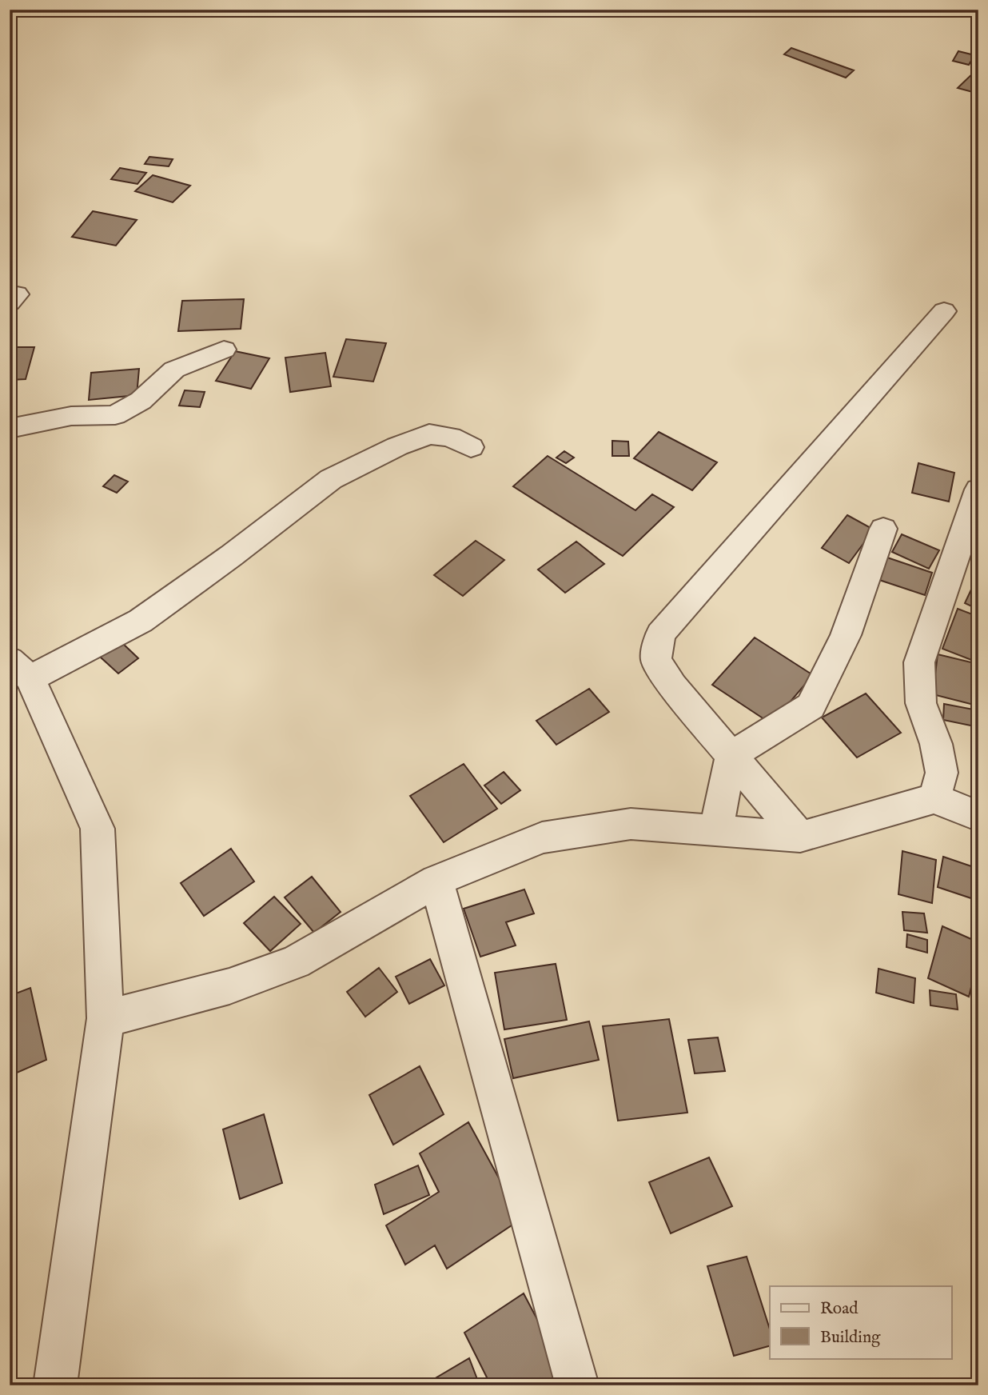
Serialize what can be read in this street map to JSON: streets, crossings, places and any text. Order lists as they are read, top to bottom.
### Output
{
  "legend": ["Road", "Building"]
}
